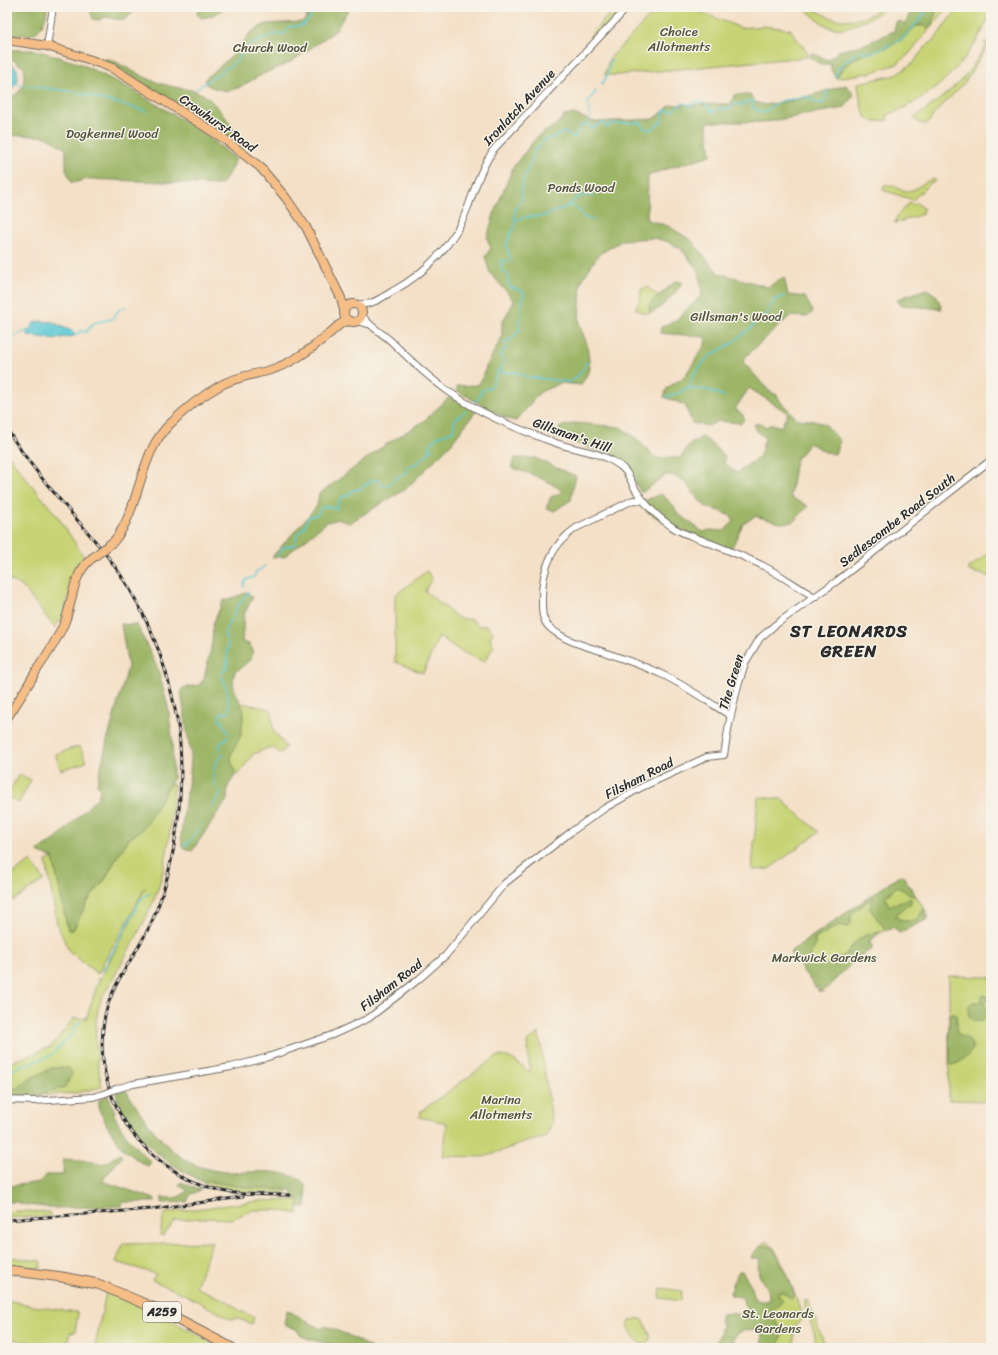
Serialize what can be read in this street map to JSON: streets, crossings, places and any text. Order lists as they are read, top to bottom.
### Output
{
  "streets": {
    "highway": ["A259"],
    "main road": ["Crowhurst Road"],
    "street": [
      "Ironlatch Avenue",
      "Gillsman's Hill",
      "Sedlescombe Road South",
      "The Green",
      "Filsham Road"
    ]
  },
  "crossings": [
    ["Ironlatch Avenue", "Crowhurst Road"],
    ["Ironlatch Avenue", "Gillsman's Hill"],
    ["Crowhurst Road", "Gillsman's Hill"],
    ["Gillsman's Hill", "Sedlescombe Road South"],
    ["Gillsman's Hill", "The Green"],
    ["Sedlescombe Road South", "The Green"],
    ["The Green", "Filsham Road"]
  ],
  "districts": ["ST LEONARDS GREEN"],
  "parks": [
    "Choice Allotments",
    "Church Wood",
    "Dogkennel Wood",
    "Ponds Wood",
    "Gillsman's Wood",
    "Markwick Gardens",
    "Marina Allotments",
    "St. Leonards Gardens"
  ]
}
